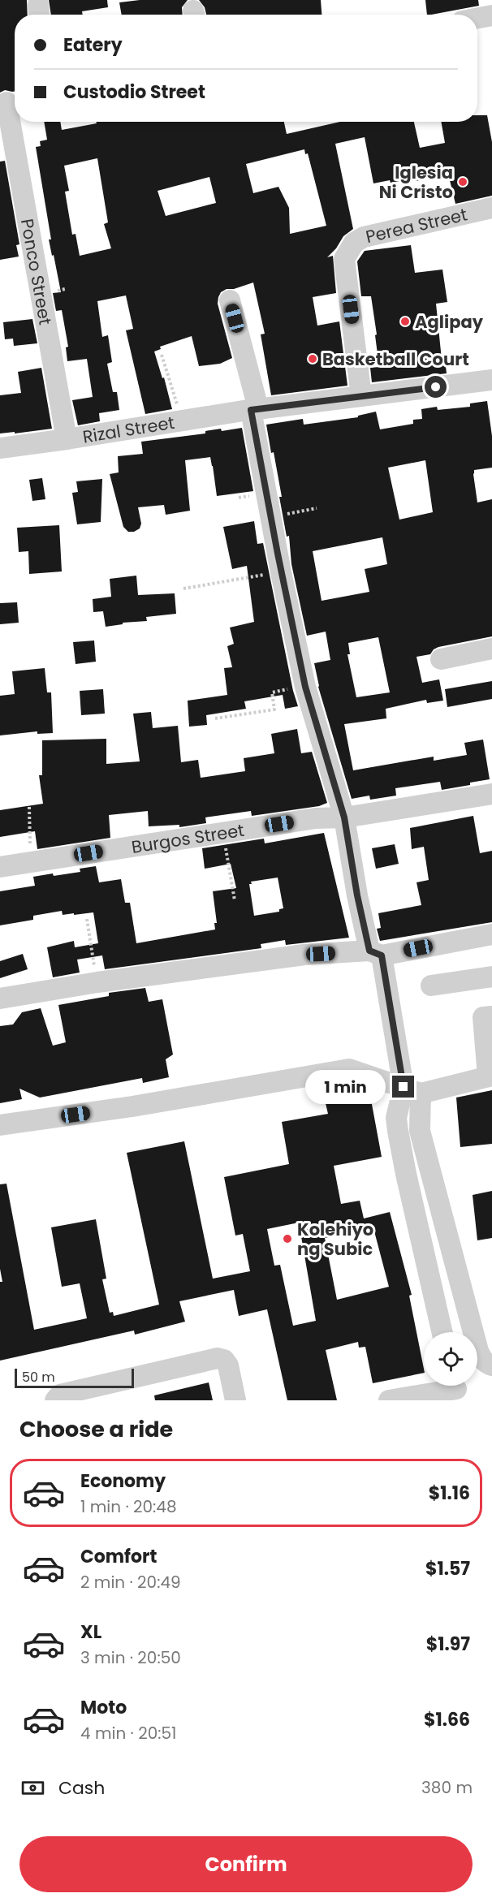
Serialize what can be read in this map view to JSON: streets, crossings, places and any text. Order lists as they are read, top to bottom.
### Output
{
  "streets": {
    "street": [
      "Perea Street",
      "Ponco Street",
      "Rizal Street",
      "Burgos Street"
    ]
  },
  "crossings": [
    ["Perea Street", "Rizal Street"],
    ["Ponco Street", "Rizal Street"]
  ],
  "places": [
    "Iglesia Ni Cristo",
    "Aglipay",
    "Basketball Court",
    "Kolehiyo ng Subic"
  ],
  "scale_bar": "50 m",
  "page": {
    "banner": ["Eatery", "Custodio Street"],
    "bubble": "1 min",
    "scale": "50 m",
    "heading": "Choose a ride",
    "list": [
      {
        "name": "Economy",
        "note": "1 min · 20:48",
        "value": "$1.16"
      },
      {
        "name": "Comfort",
        "note": "2 min · 20:49",
        "value": "$1.57"
      },
      {
        "name": "XL",
        "note": "3 min · 20:50",
        "value": "$1.97"
      },
      {
        "name": "Moto",
        "note": "4 min · 20:51",
        "value": "$1.66"
      }
    ],
    "pay": ["Cash", "380 m"],
    "buttons": "Confirm"
  }
}
